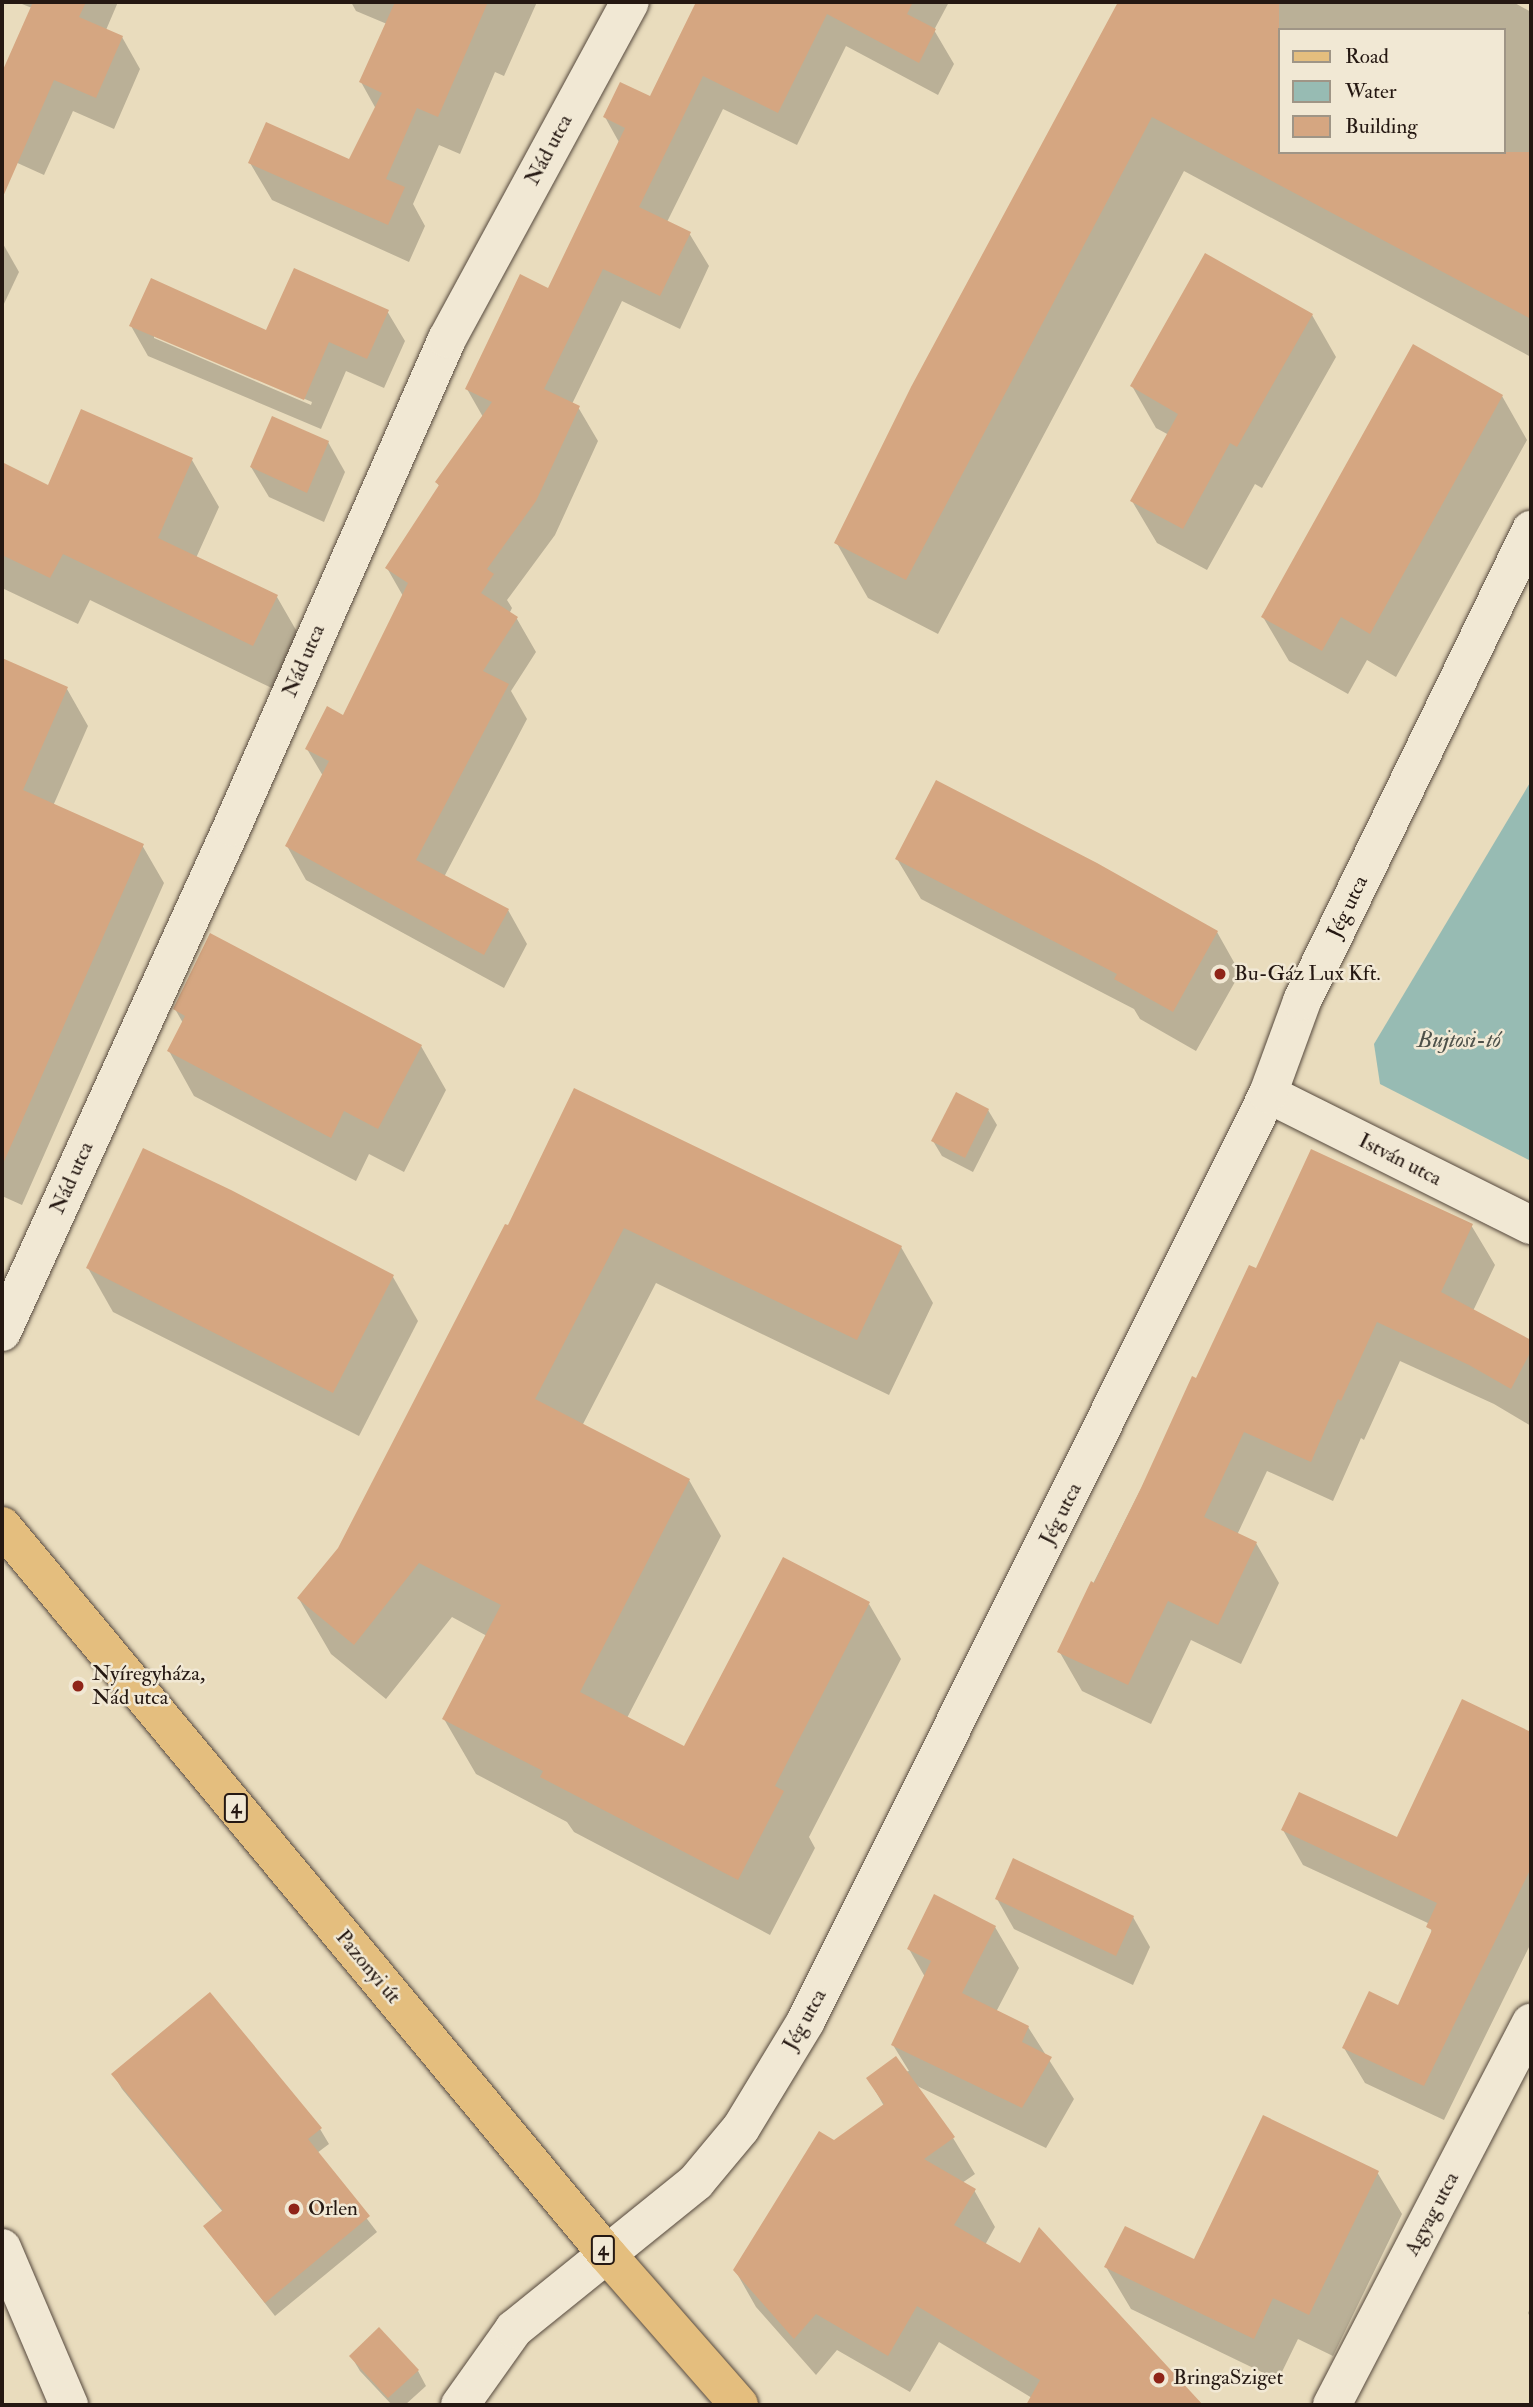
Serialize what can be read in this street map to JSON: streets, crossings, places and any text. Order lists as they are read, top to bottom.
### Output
{
  "streets": {
    "main road": ["4", "Pazonyi út"],
    "street": [
      "Nád utca",
      "Jég utca",
      "István utca",
      "Agyag utca"
    ]
  },
  "crossings": [
    ["Jég utca", "István utca"],
    ["Jég utca", "Pazonyi út"]
  ],
  "water": ["Bujtosi-tó"],
  "places": [
    "Bu-Gáz Lux Kft.",
    "Nyíregyháza, Nád utca",
    "Orlen",
    "BringaSziget"
  ],
  "legend": ["Road", "Water", "Building"]
}
